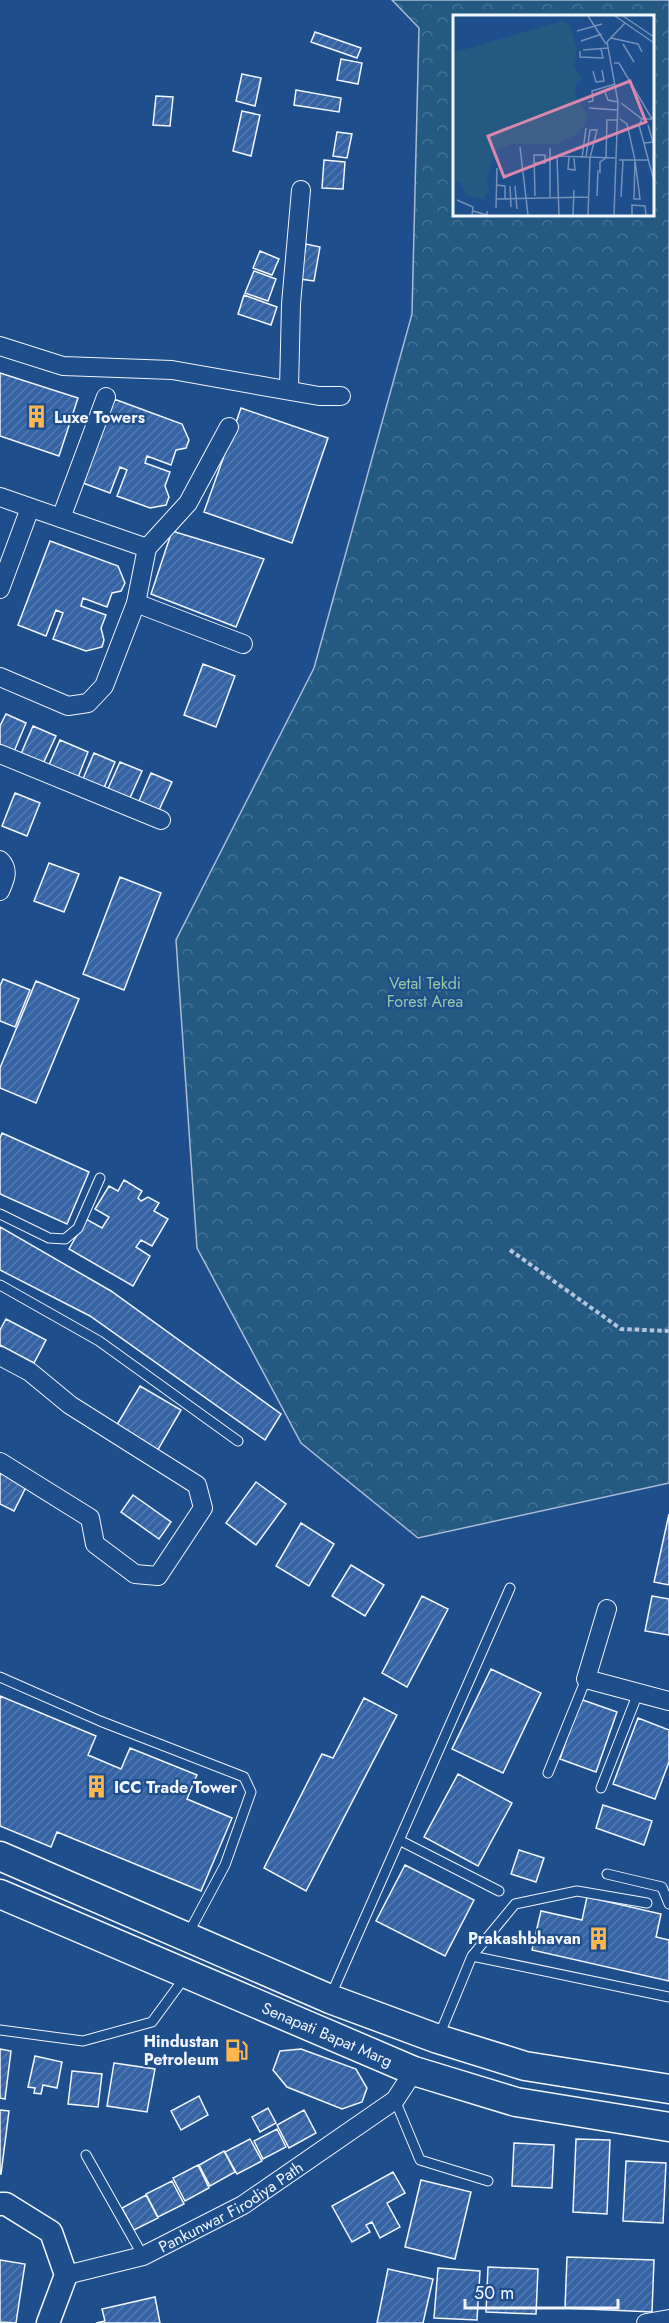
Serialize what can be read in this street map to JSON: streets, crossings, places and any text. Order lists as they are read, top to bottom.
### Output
{
  "streets": {
    "main road": ["Senapati Bapat Marg"],
    "street": ["Pankunwar Firodiya Path"]
  },
  "crossings": [
    ["Senapati Bapat Marg", "Pankunwar Firodiya Path"]
  ],
  "parks": ["Vetal Tekdi Forest Area"],
  "places": {
    "building": ["Luxe Towers", "ICC Trade Tower", "Prakashbhavan"],
    "fuel station": ["Hindustan Petroleum"]
  },
  "scale_bar": "50 m"
}
